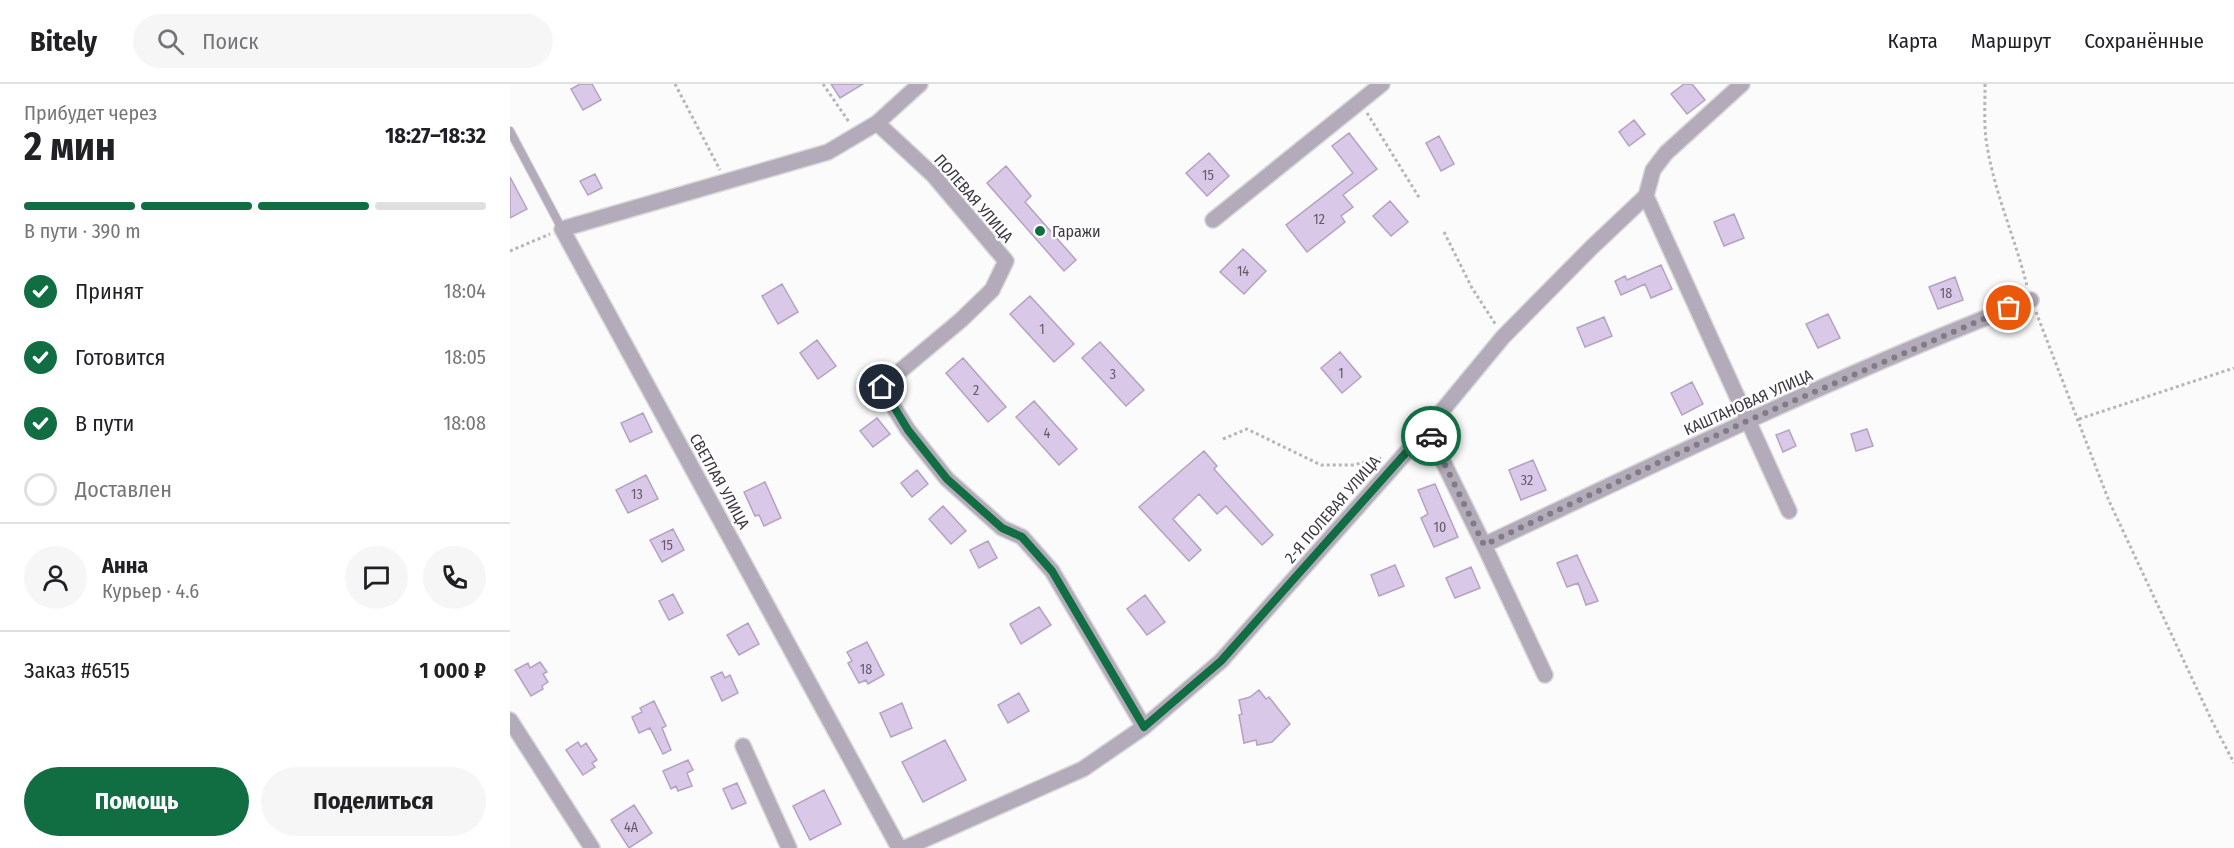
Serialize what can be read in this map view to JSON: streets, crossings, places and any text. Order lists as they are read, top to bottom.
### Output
{
  "streets": {
    "street": [
      "ПОЛЕВАЯ УЛИЦА",
      "КАШТАНОВАЯ УЛИЦА",
      "СВЕТЛАЯ УЛИЦА",
      "2-Я ПОЛЕВАЯ УЛИЦА"
    ]
  },
  "crossings": [
    ["ПОЛЕВАЯ УЛИЦА", "2-Я ПОЛЕВАЯ УЛИЦА"]
  ],
  "places": ["Гаражи"],
  "house_numbers": [
    "15",
    "12",
    "14",
    "18",
    "1",
    "1",
    "3",
    "2",
    "4",
    "32",
    "13",
    "10",
    "15",
    "18",
    "4А"
  ],
  "page": {
    "header": "Bitely",
    "search": "Поиск",
    "nav": ["Карта", "Маршрут", "Сохранённые"],
    "heading": ["2 мин", "Прибудет через", "18:27–18:32"],
    "panel": [
      "Анна",
      "Курьер · 4.6",
      "Заказ #6515",
      "1 000 ₽"
    ],
    "bar": "В пути · 390 m",
    "list": [
      ["Принят", "18:04"],
      ["Готовится", "18:05"],
      ["В пути", "18:08"],
      "Доставлен"
    ],
    "buttons": ["Помощь", "Поделиться"]
  }
}
